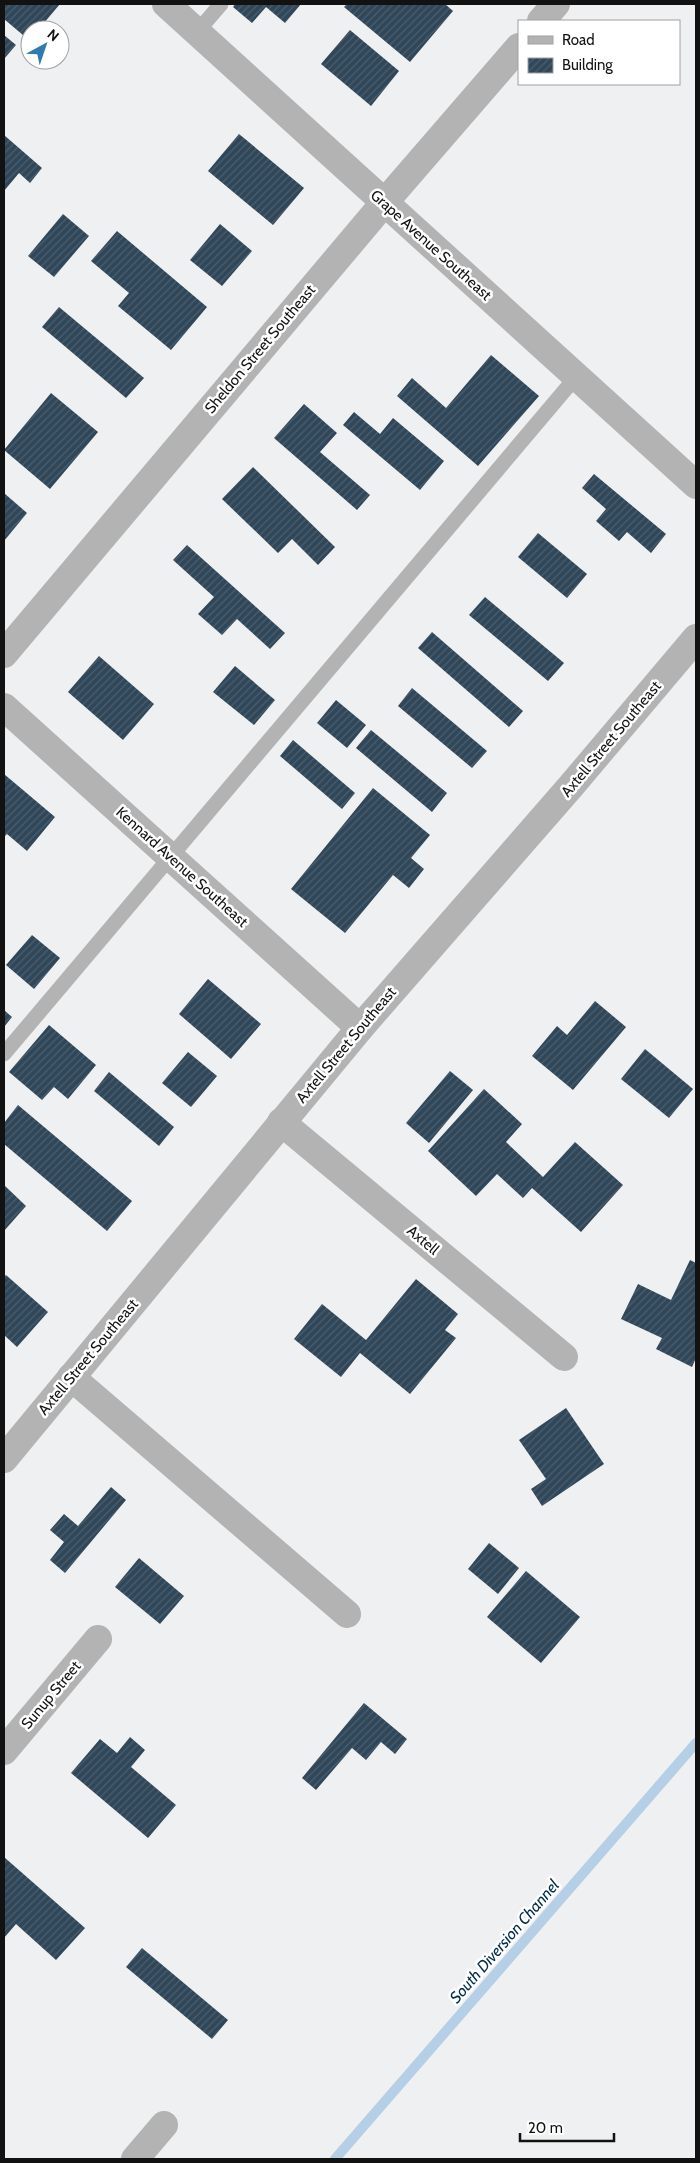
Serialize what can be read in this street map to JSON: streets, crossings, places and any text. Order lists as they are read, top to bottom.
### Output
{
  "streets": {
    "street": [
      "Grape Avenue Southeast",
      "Sheldon Street Southeast",
      "Axtell Street Southeast",
      "Kennard Avenue Southeast",
      "Axtell",
      "Sunup Street"
    ]
  },
  "crossings": [
    ["Grape Avenue Southeast", "Sheldon Street Southeast"],
    ["Axtell Street Southeast", "Kennard Avenue Southeast"],
    ["Axtell Street Southeast", "Axtell"]
  ],
  "water": ["South Diversion Channel"],
  "legend": ["Road", "Building"],
  "scale_bar": "20 m",
  "north": "top right"
}
